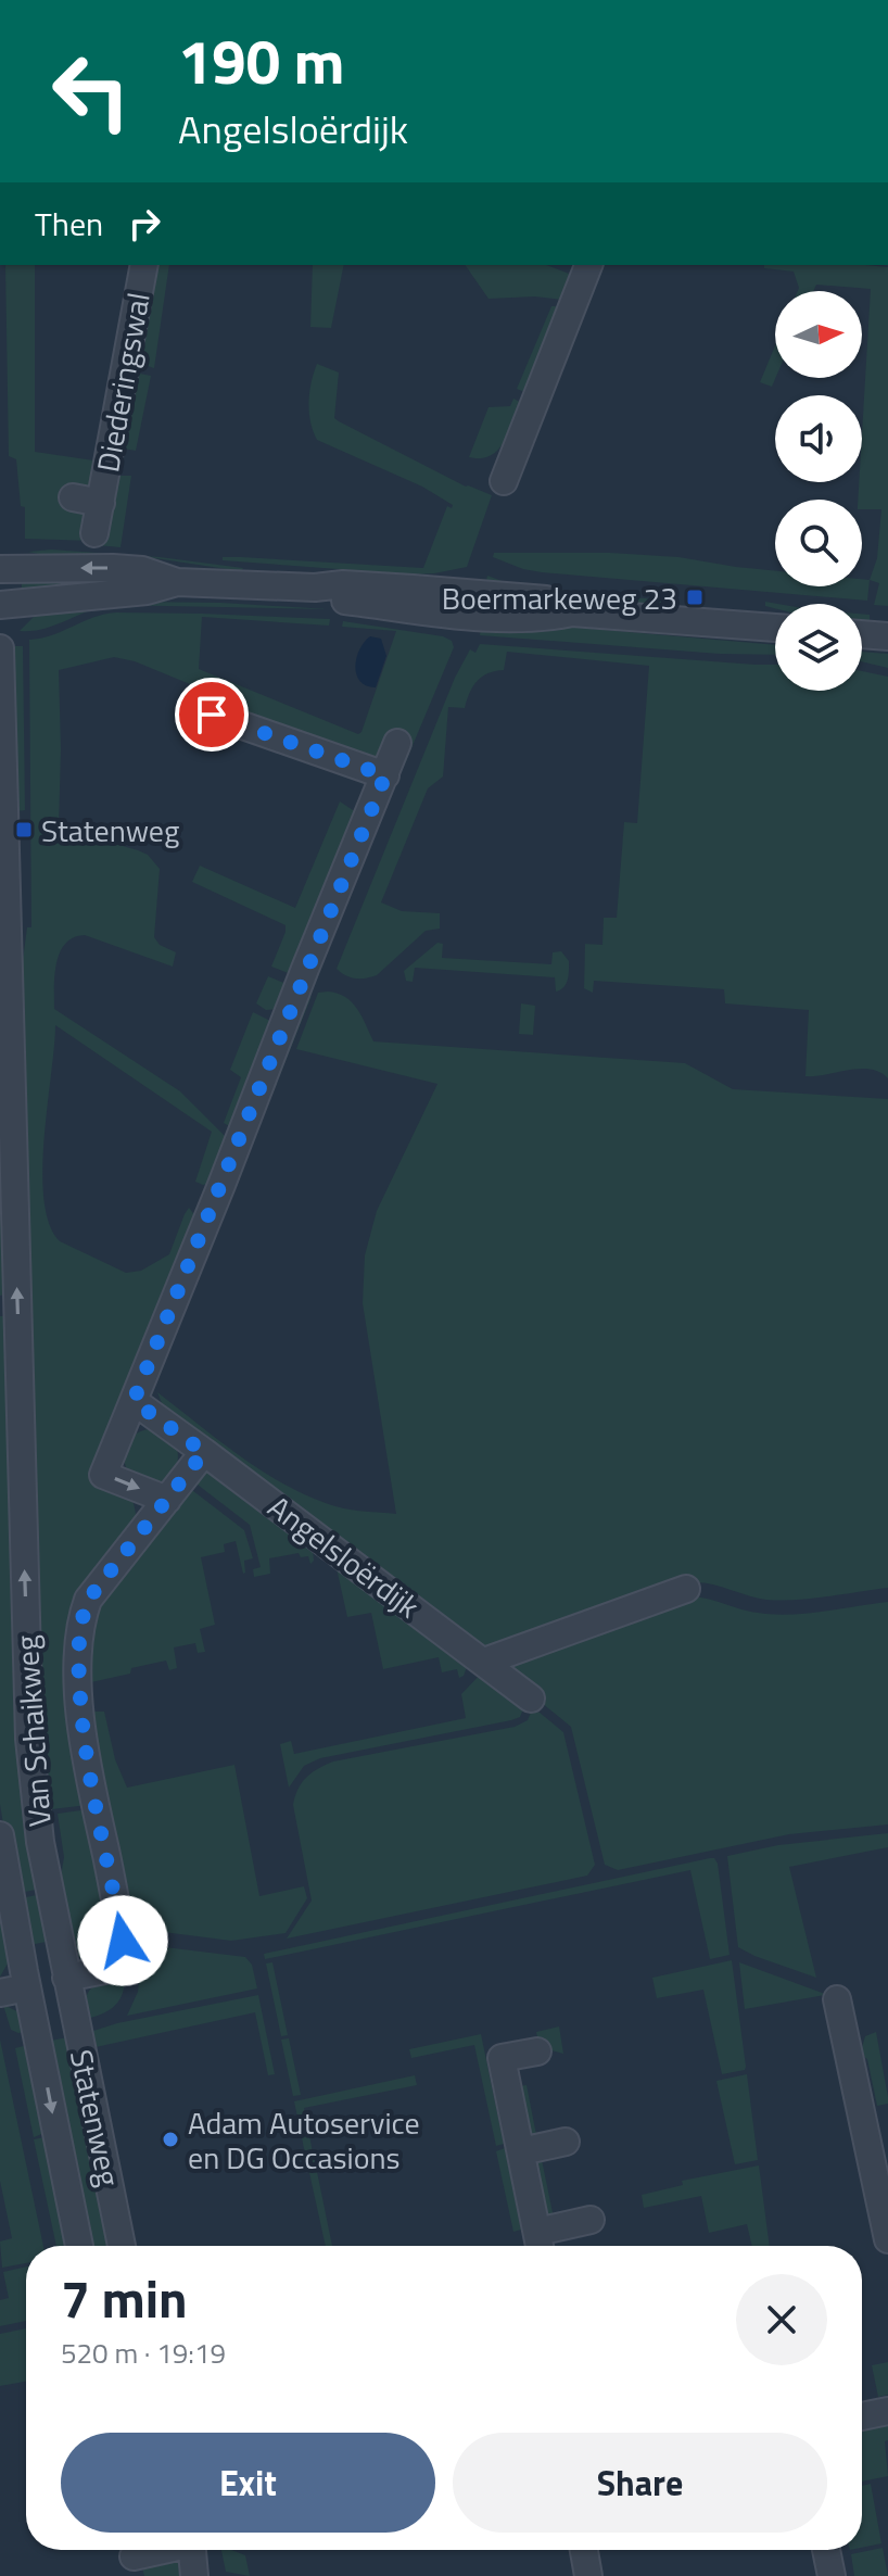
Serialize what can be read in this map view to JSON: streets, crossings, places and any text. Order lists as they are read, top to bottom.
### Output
{
  "streets": {
    "street": [
      "Diederingswal",
      "Angelsloërdijk",
      "Van Schaikweg",
      "Statenweg"
    ]
  },
  "crossings": [
    ["Van Schaikweg", "Statenweg"]
  ],
  "places": {
    "transit": ["Boermarkeweg 23", "Statenweg"],
    "other": ["Adam Autoservice en DG Occasions"]
  },
  "north": "right",
  "page": {
    "turn": ["190 m", "Angelsloërdijk"],
    "then": "Then",
    "heading": ["7 min", "520 m · 19:19"],
    "buttons": ["Exit", "Share"]
  }
}
